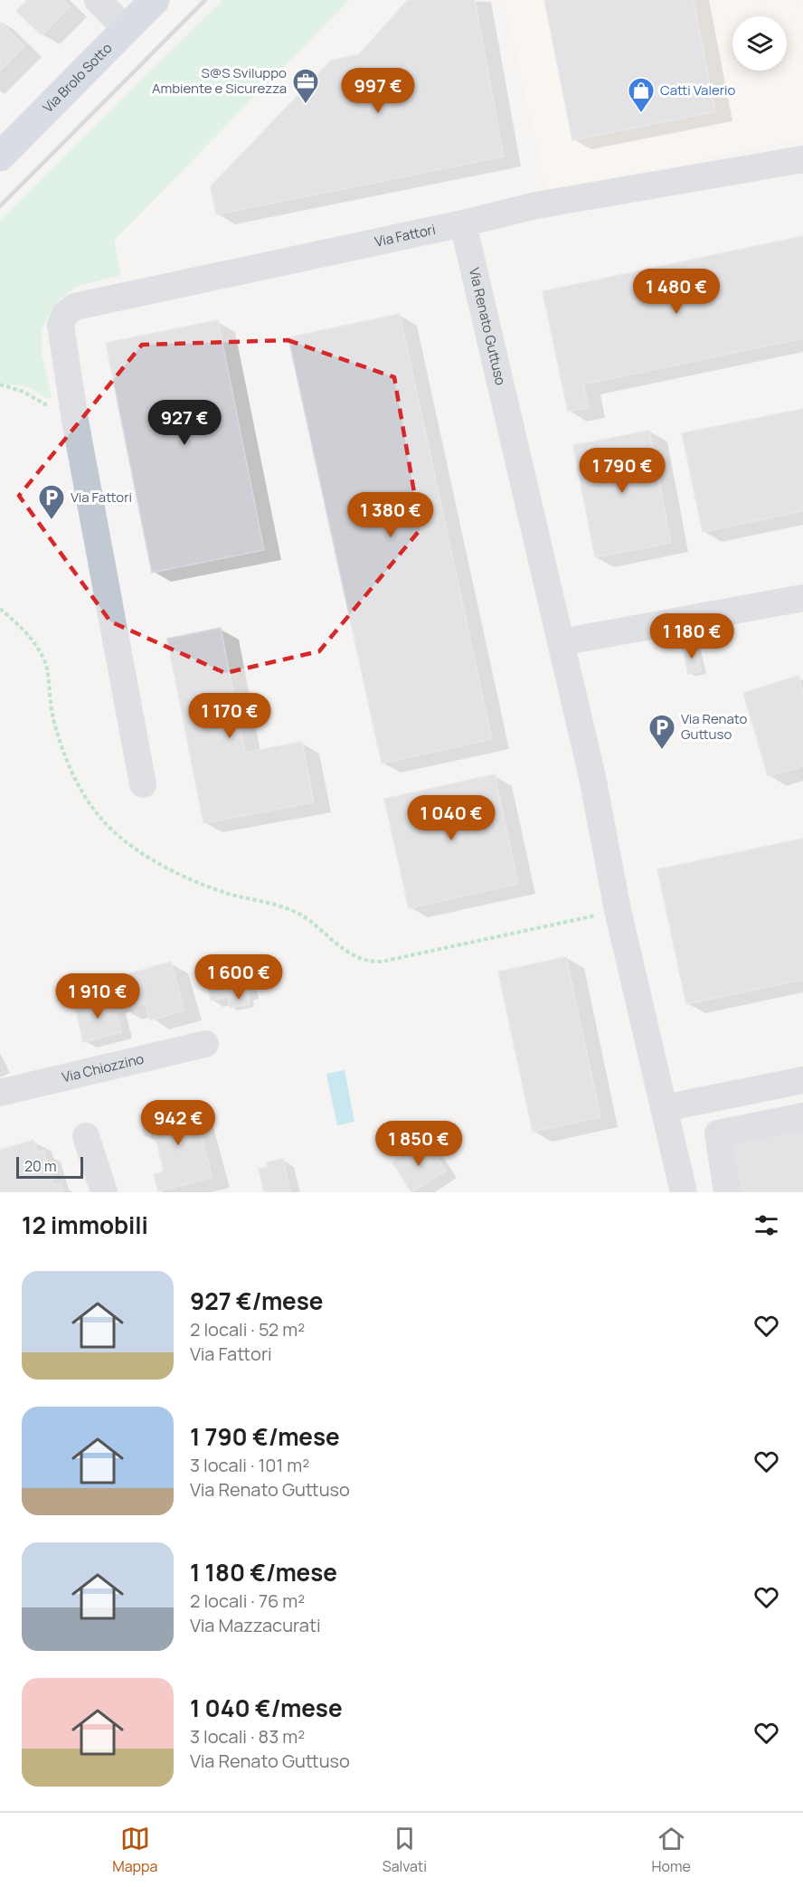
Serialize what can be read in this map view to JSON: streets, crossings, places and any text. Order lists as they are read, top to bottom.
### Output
{
  "streets": {
    "main road": ["Via Brolo Sotto"],
    "street": ["Via Fattori", "Via Renato Guttuso", "Via Chiozzino"]
  },
  "crossings": [
    ["Via Fattori", "Via Renato Guttuso"]
  ],
  "places": {
    "office": ["S@S Sviluppo Ambiente e Sicurezza"],
    "shop": ["Catti Valerio"],
    "parking": ["Via Fattori", "Via Renato Guttuso"]
  },
  "scale_bar": "20 m",
  "page": {
    "price": [
      "997 €",
      "1 480 €",
      "927 €",
      "1 790 €",
      "1 380 €",
      "1 180 €",
      "1 170 €",
      "1 040 €",
      "1 600 €",
      "1 910 €",
      "942 €",
      "1 850 €"
    ],
    "scale": "20 m",
    "heading": "12 immobili",
    "list": [
      {
        "name": "927 €/mese",
        "note": "2 locali · 52 m² · Via Fattori"
      },
      {
        "name": "1 790 €/mese",
        "note": "3 locali · 101 m² · Via Renato Guttuso"
      },
      {
        "name": "1 180 €/mese",
        "note": "2 locali · 76 m² · Via Mazzacurati"
      },
      {
        "name": "1 040 €/mese",
        "note": "3 locali · 83 m² · Via Renato Guttuso"
      }
    ],
    "tabs": ["Mappa", "Salvati", "Home"]
  }
}
